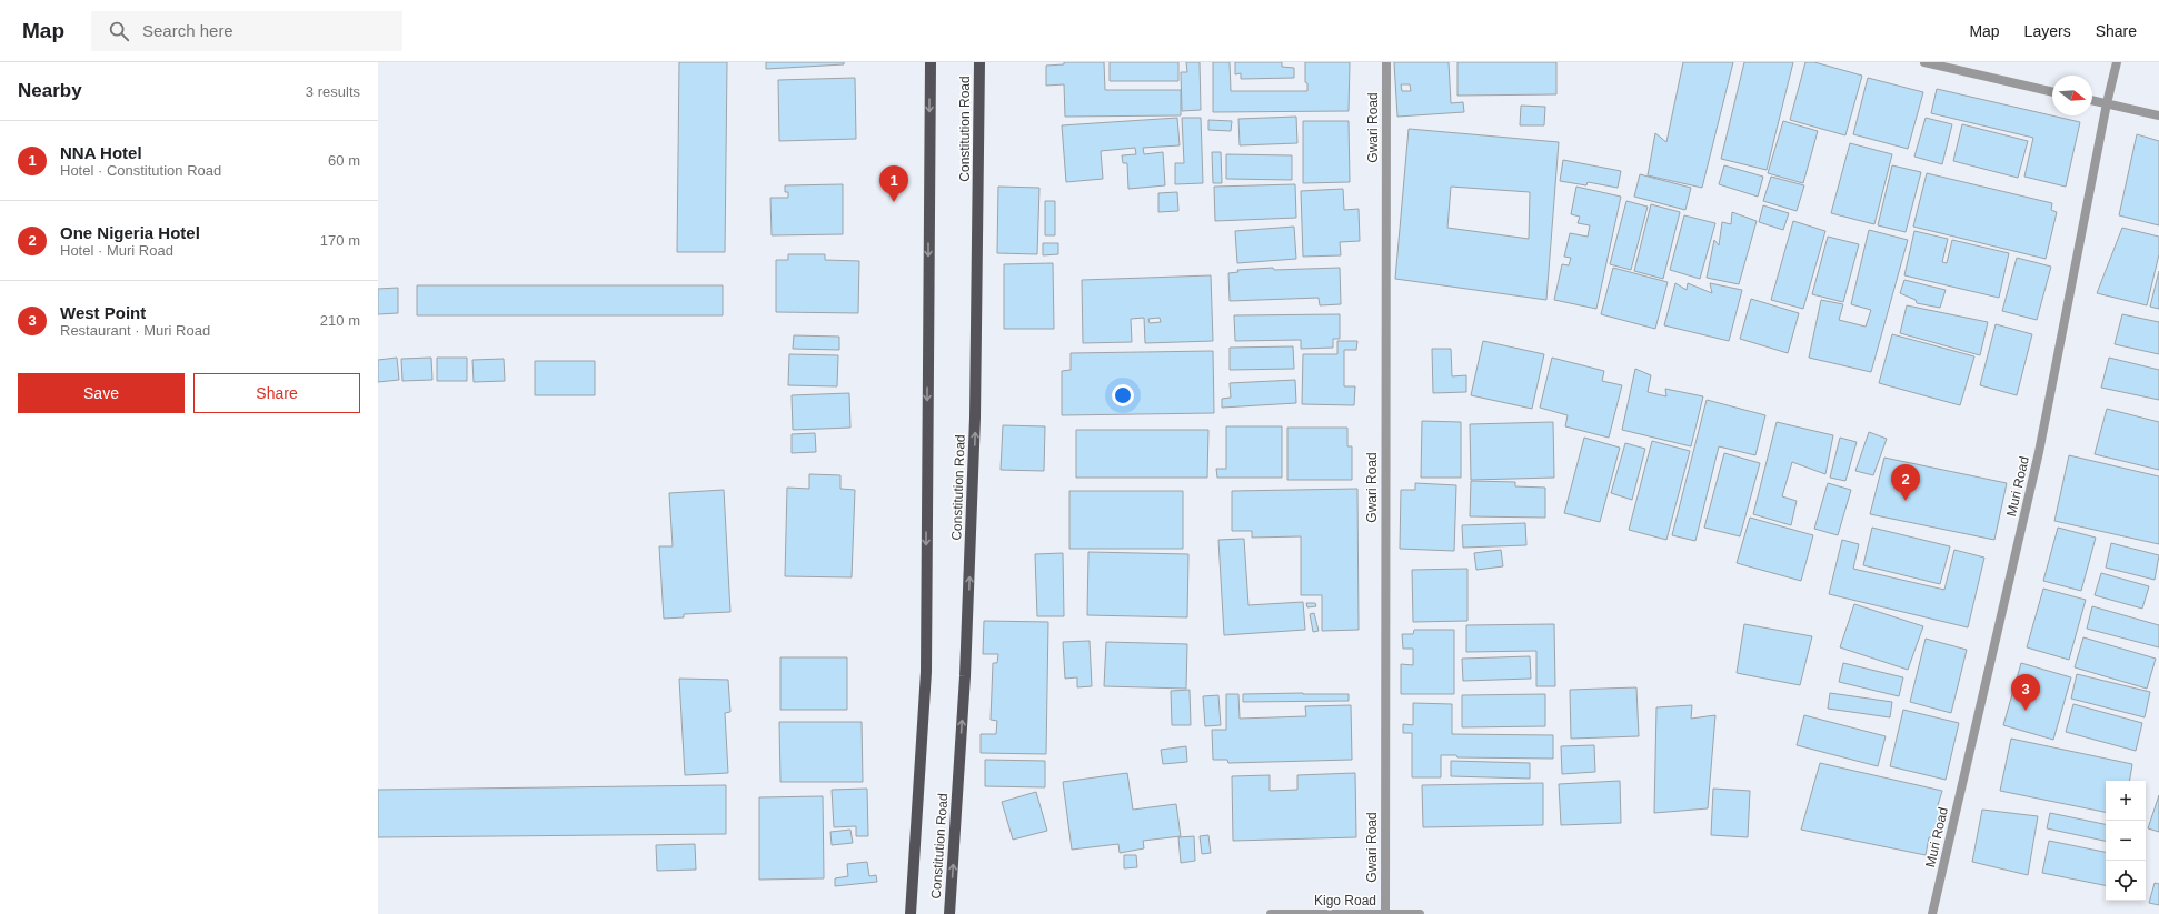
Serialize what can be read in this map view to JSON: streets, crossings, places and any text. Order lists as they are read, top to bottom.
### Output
{
  "streets": {
    "main road": ["Constitution Road"],
    "street": ["Gwari Road", "Muri Road", "Kigo Road"]
  },
  "crossings": [
    ["Gwari Road", "Kigo Road"]
  ],
  "north": "right",
  "page": {
    "header": "Map",
    "search": "Search here",
    "nav": ["Map", "Layers", "Share"],
    "heading": ["Nearby", "3 results"],
    "list": [
      {
        "mark": "1",
        "name": "NNA Hotel",
        "note": "Hotel · Constitution Road",
        "value": "60 m"
      },
      {
        "mark": "2",
        "name": "One Nigeria Hotel",
        "note": "Hotel · Muri Road",
        "value": "170 m"
      },
      {
        "mark": "3",
        "name": "West Point",
        "note": "Restaurant · Muri Road",
        "value": "210 m"
      }
    ],
    "pins": ["1", "2", "3"],
    "buttons": ["Save", "Share"],
    "map_buttons": ["+", "−"]
  }
}
